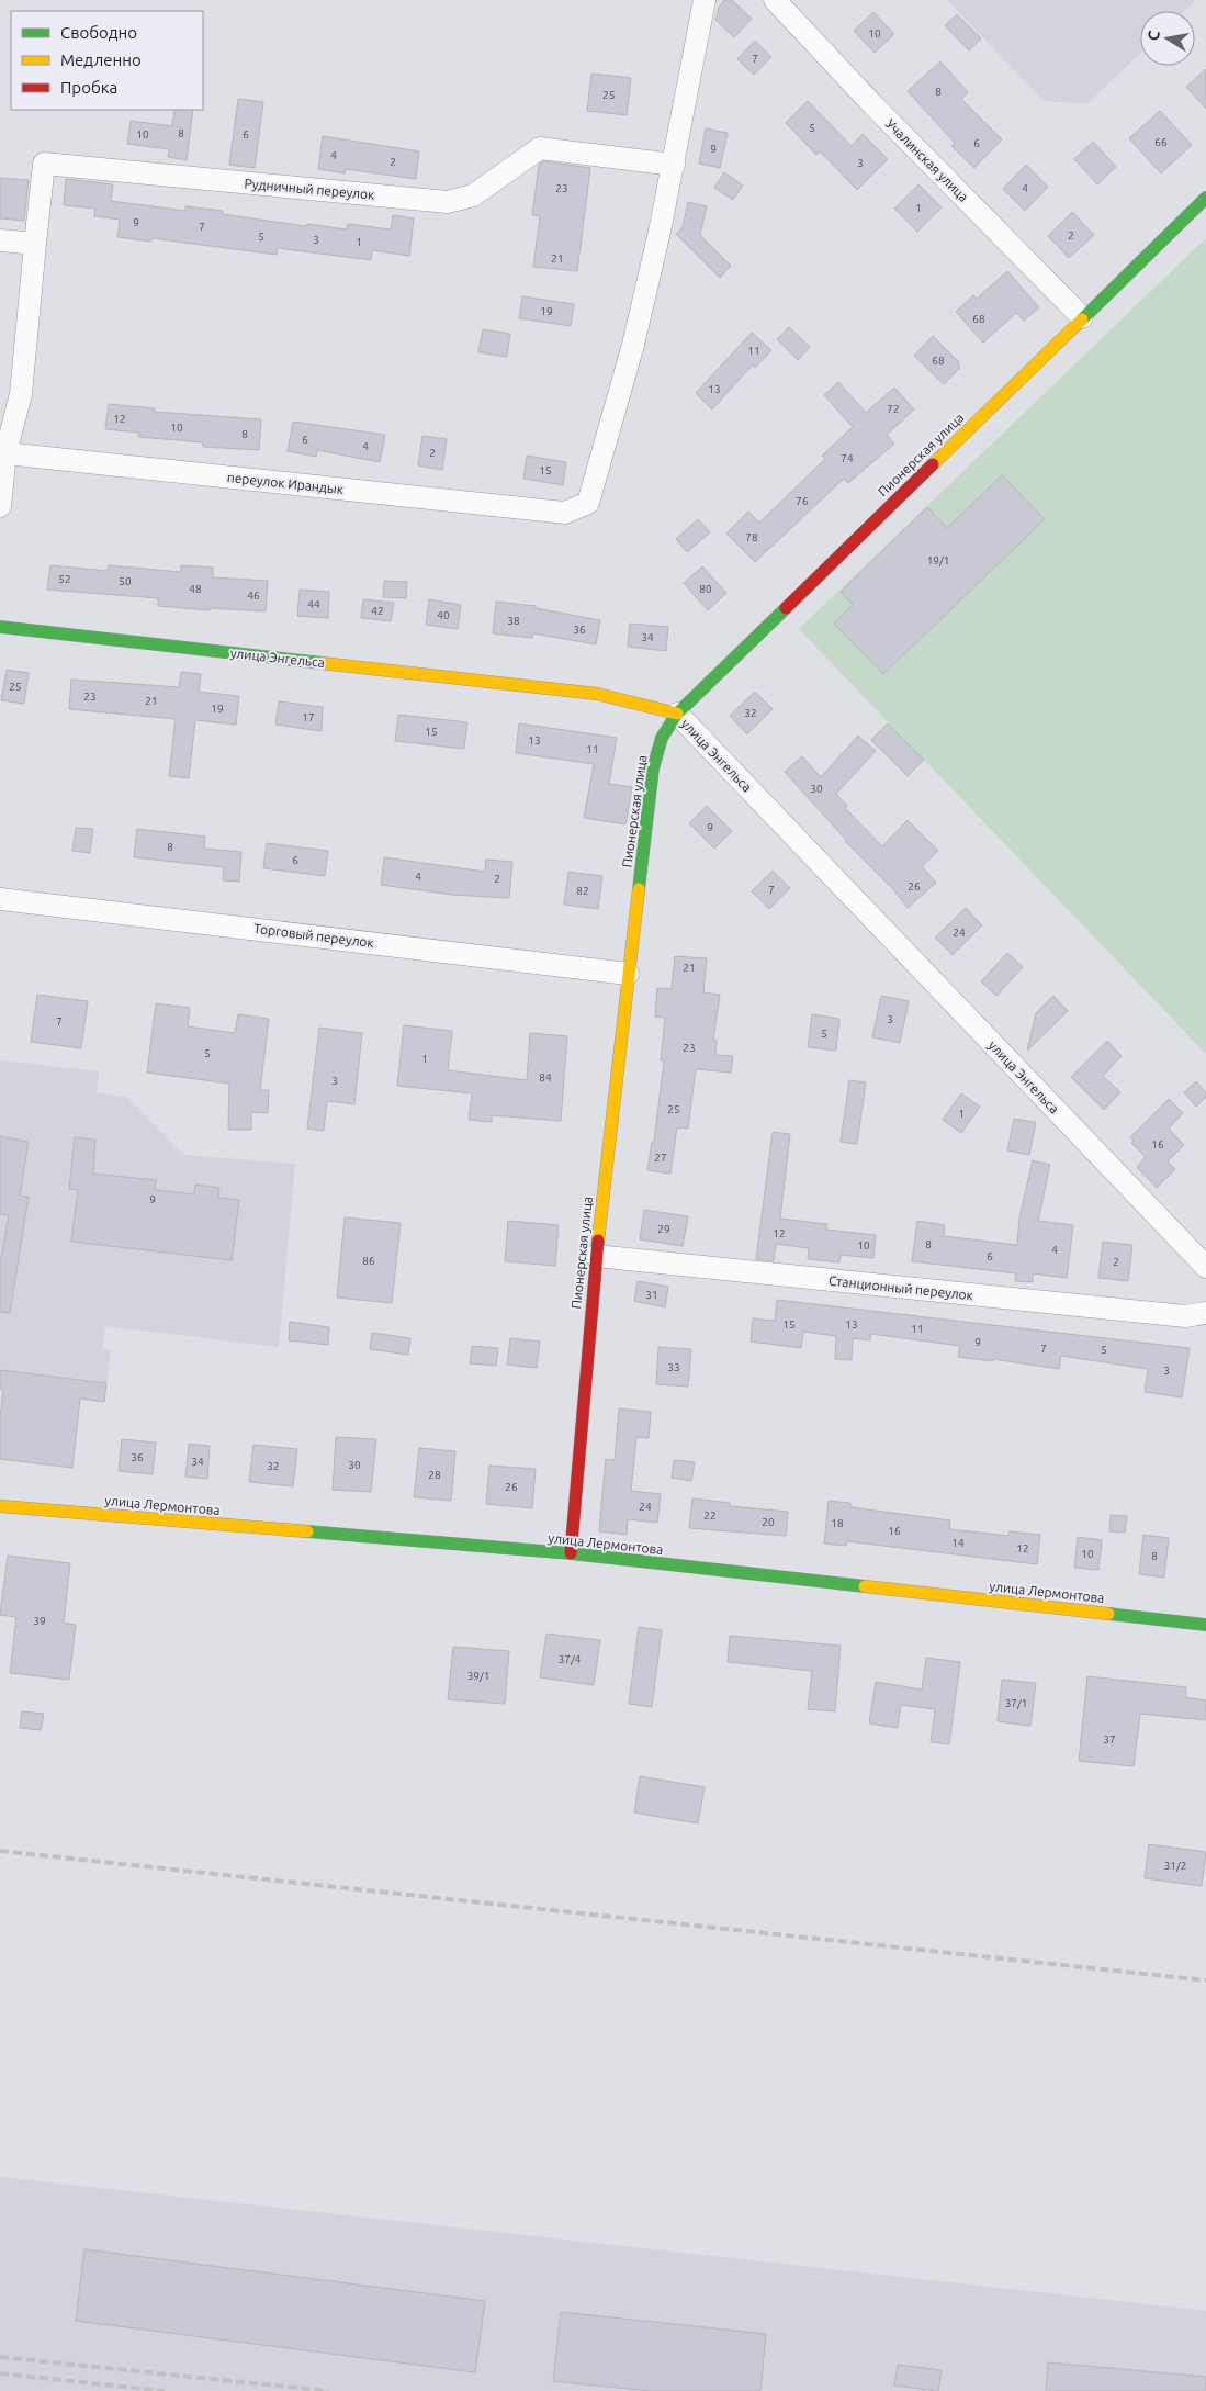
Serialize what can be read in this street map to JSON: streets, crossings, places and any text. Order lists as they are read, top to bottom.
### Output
{
  "streets": {
    "street": [
      "Учалинская улица",
      "Рудничный переулок",
      "Пионерская улица",
      "переулок Ирандык",
      "улица Энгельса",
      "Торговый переулок",
      "Станционный переулок",
      "улица Лермонтова"
    ]
  },
  "crossings": [
    ["Учалинская улица", "Пионерская улица"],
    ["Рудничный переулок", "переулок Ирандык"],
    ["Пионерская улица", "улица Энгельса"],
    ["Пионерская улица", "Торговый переулок"],
    ["Пионерская улица", "Станционный переулок"],
    ["Пионерская улица", "улица Лермонтова"]
  ],
  "house_numbers": [
    "10",
    "7",
    "8",
    "25",
    "5",
    "8",
    "10",
    "6",
    "66",
    "6",
    "9",
    "4",
    "2",
    "3",
    "23",
    "4",
    "1",
    "9",
    "7",
    "2",
    "5",
    "3",
    "1",
    "21",
    "19",
    "68",
    "11",
    "68",
    "13",
    "72",
    "12",
    "10",
    "8",
    "6",
    "4",
    "2",
    "74",
    "15",
    "76",
    "78",
    "19/1",
    "52",
    "50",
    "48",
    "80",
    "46",
    "44",
    "42",
    "40",
    "38",
    "36",
    "34",
    "25",
    "23",
    "21",
    "19",
    "32",
    "17",
    "15",
    "13",
    "11",
    "30",
    "9",
    "8",
    "6",
    "4",
    "2",
    "26",
    "7",
    "82",
    "24",
    "21",
    "3",
    "7",
    "5",
    "23",
    "5",
    "1",
    "84",
    "3",
    "25",
    "1",
    "16",
    "27",
    "9",
    "29",
    "12",
    "8",
    "10",
    "4",
    "6",
    "86",
    "2",
    "31",
    "15",
    "13",
    "11",
    "9",
    "7",
    "5",
    "33",
    "3",
    "36",
    "34",
    "30",
    "32",
    "28",
    "26",
    "24",
    "22",
    "20",
    "18",
    "16",
    "14",
    "12",
    "10",
    "8",
    "39",
    "37/4",
    "39/1",
    "37/1",
    "37",
    "31/2"
  ],
  "legend": ["Свободно", "Медленно", "Пробка"],
  "north": "left"
}
